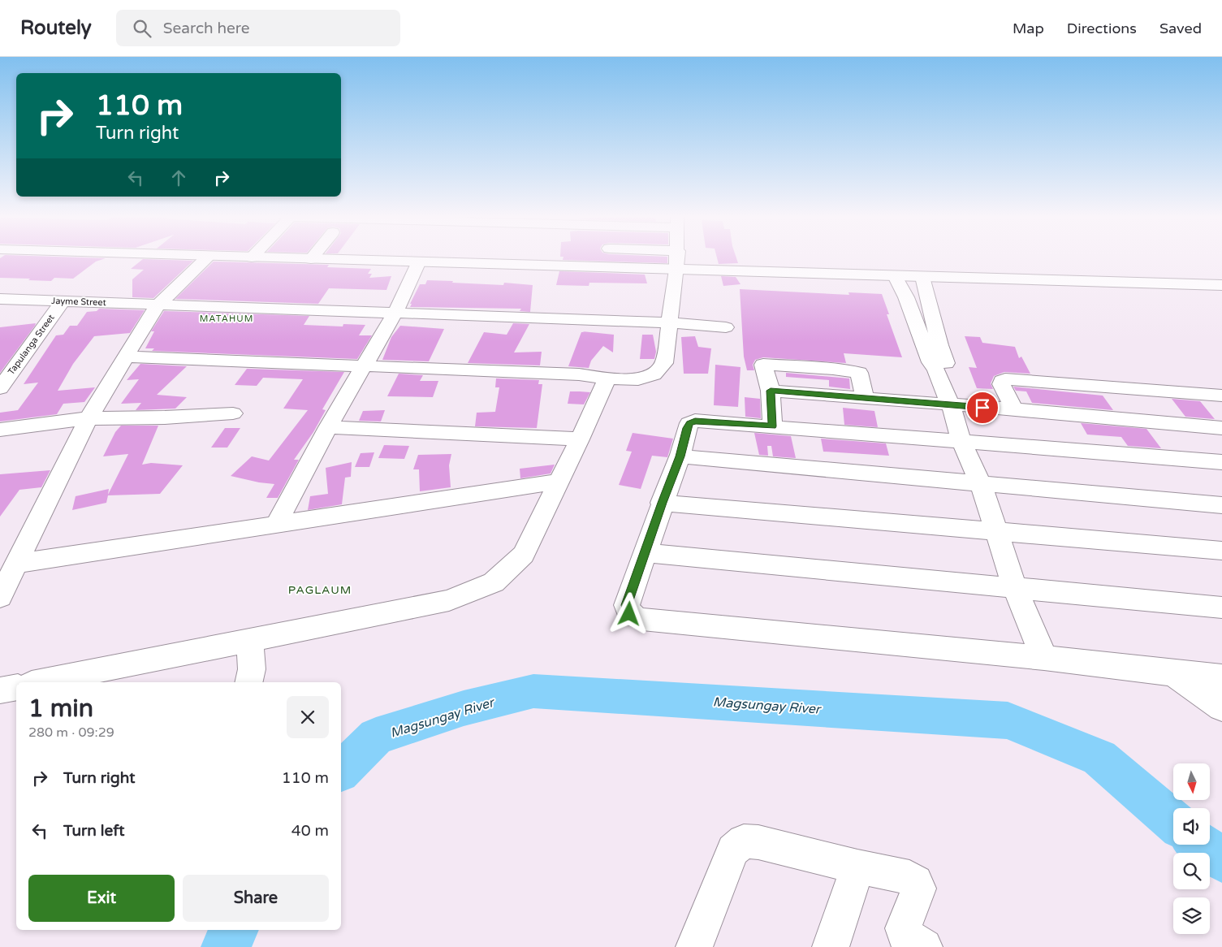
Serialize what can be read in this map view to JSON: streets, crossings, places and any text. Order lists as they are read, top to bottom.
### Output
{
  "streets": {
    "street": ["Jayme Street", "Tapulanga Street"]
  },
  "crossings": [
    ["Jayme Street", "Tapulanga Street"]
  ],
  "districts": ["MATAHUM", "PAGLAUM"],
  "water": ["Magsungay River"],
  "north": "bottom",
  "page": {
    "header": "Routely",
    "search": "Search here",
    "nav": ["Map", "Directions", "Saved"],
    "turn": ["110 m", "Turn right"],
    "heading": ["1 min", "280 m · 09:29"],
    "list": [
      {
        "name": "Turn right",
        "value": "110 m"
      },
      {
        "name": "Turn left",
        "value": "40 m"
      }
    ],
    "buttons": ["Exit", "Share"]
  }
}
